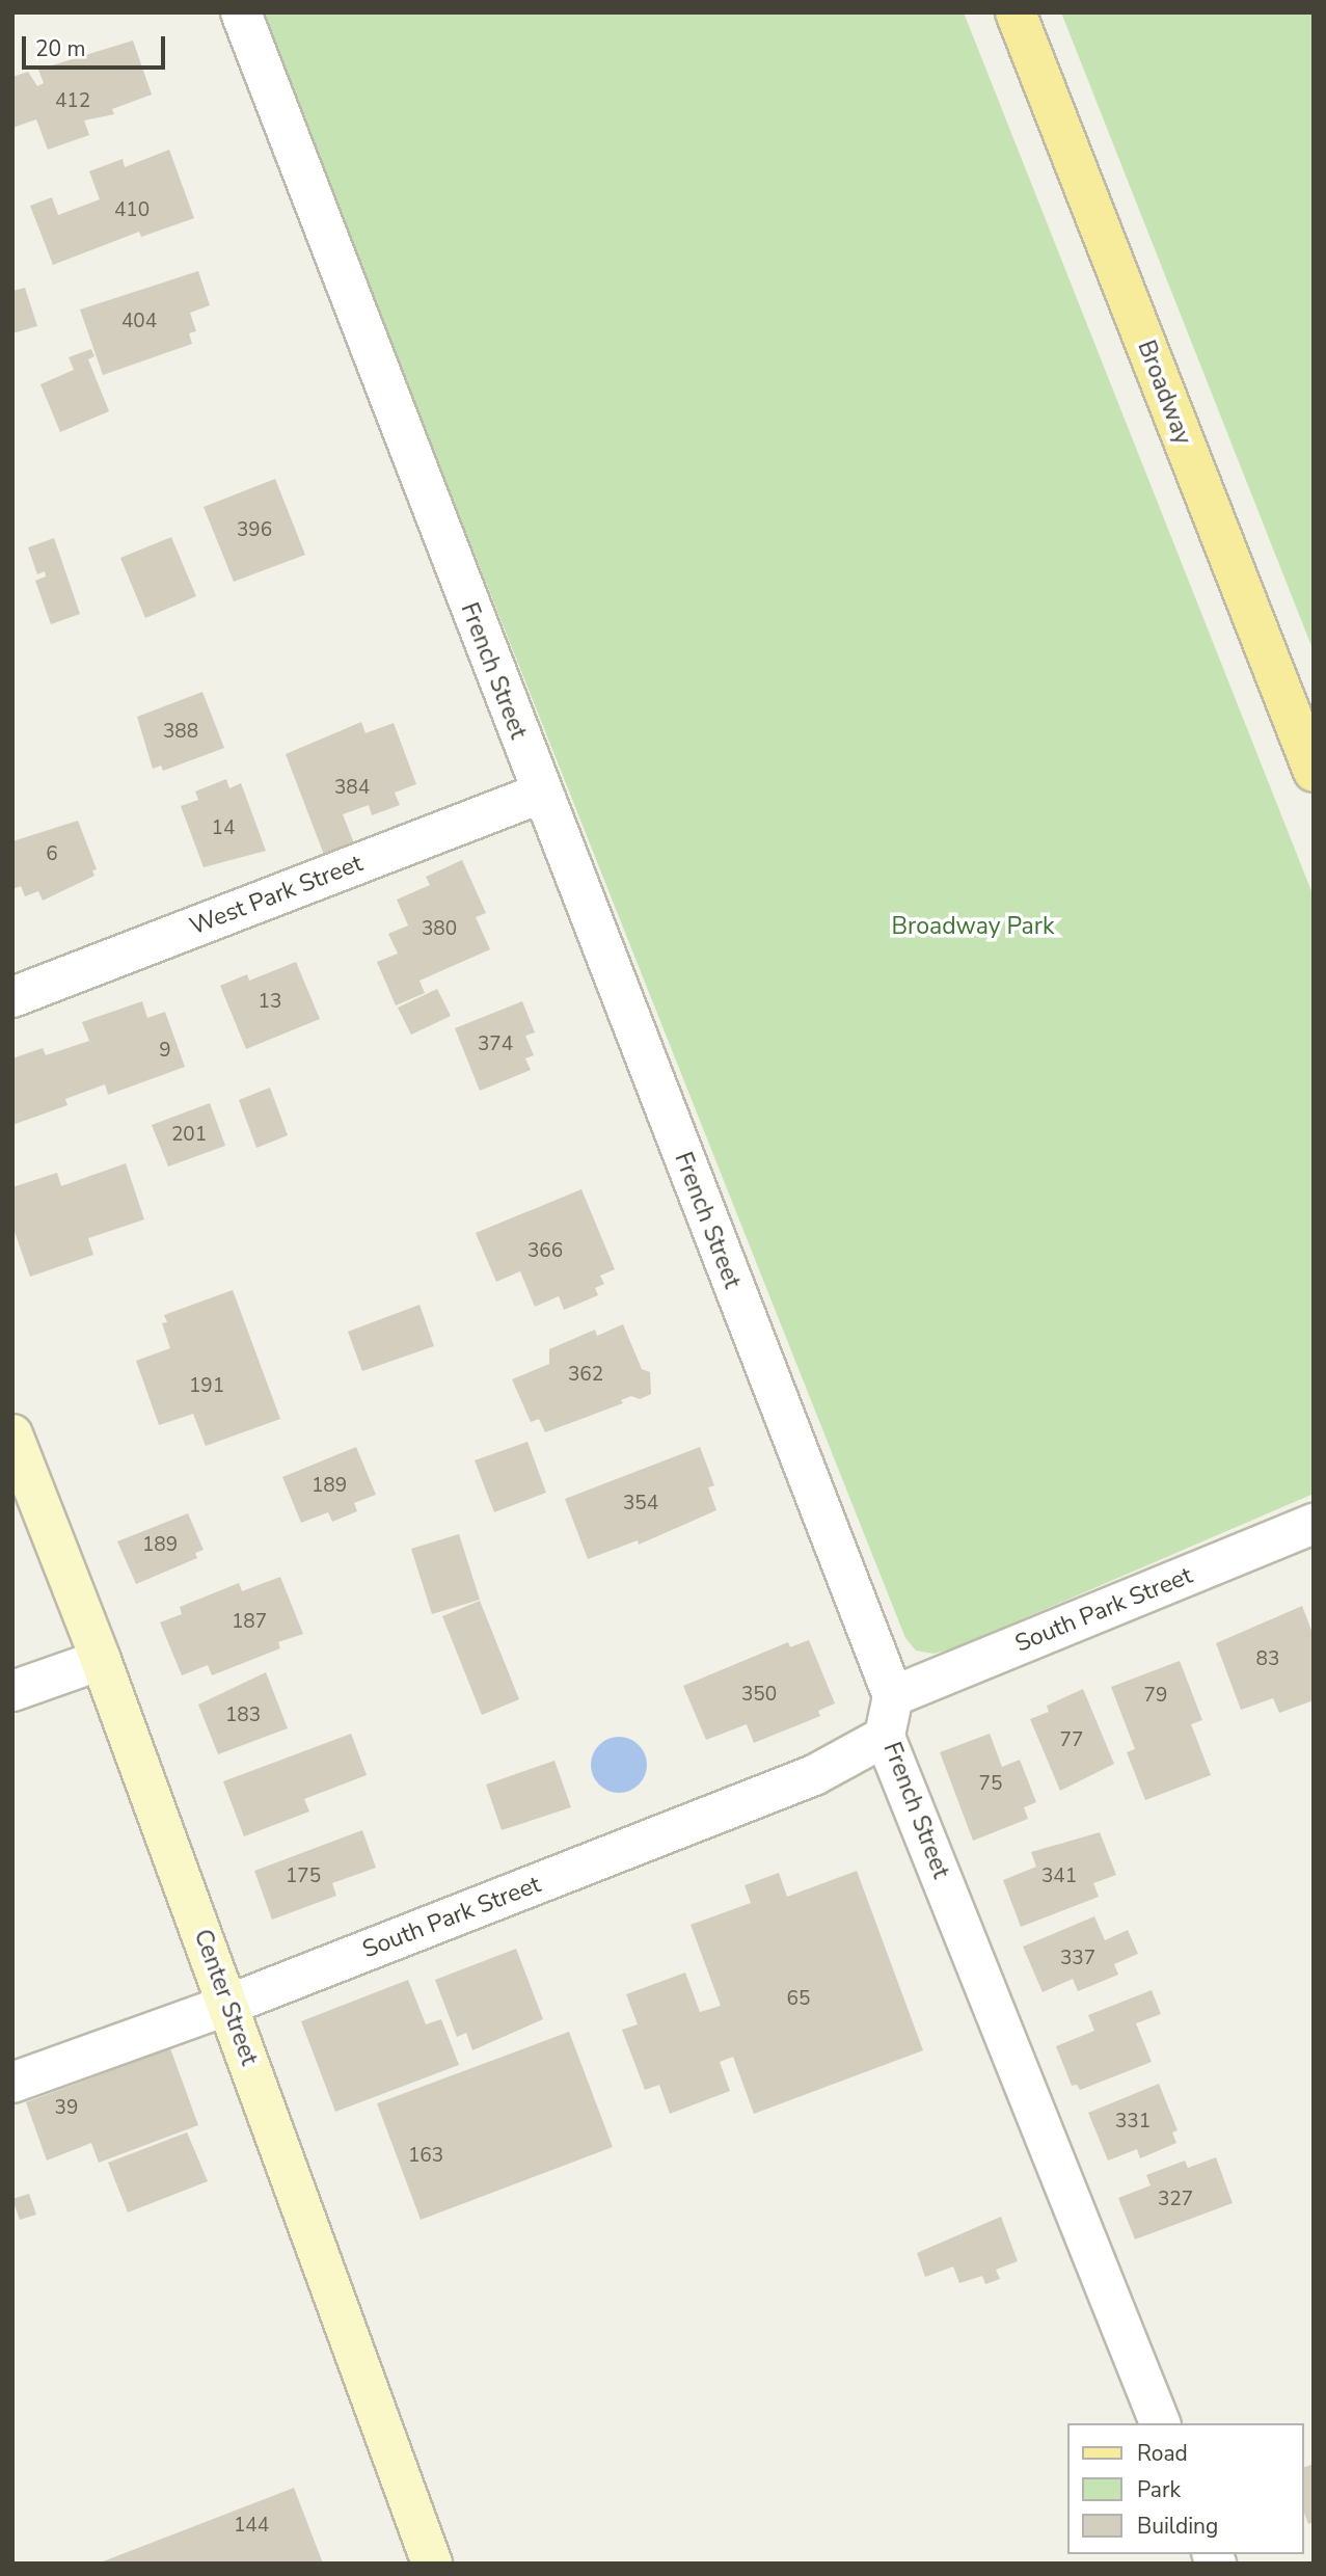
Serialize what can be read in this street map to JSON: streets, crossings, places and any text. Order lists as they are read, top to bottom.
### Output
{
  "streets": {
    "main road": ["Broadway"],
    "street": [
      "French Street",
      "West Park Street",
      "South Park Street",
      "Center Street"
    ]
  },
  "crossings": [
    ["French Street", "West Park Street"],
    ["French Street", "South Park Street"],
    ["South Park Street", "Center Street"]
  ],
  "parks": ["Broadway Park"],
  "house_numbers": [
    "412",
    "410",
    "404",
    "396",
    "388",
    "384",
    "14",
    "6",
    "380",
    "13",
    "374",
    "9",
    "201",
    "366",
    "362",
    "191",
    "189",
    "354",
    "189",
    "187",
    "83",
    "350",
    "79",
    "183",
    "77",
    "75",
    "175",
    "341",
    "337",
    "65",
    "39",
    "331",
    "163",
    "327",
    "144"
  ],
  "legend": ["Road", "Park", "Building"],
  "scale_bar": "20 m"
}
